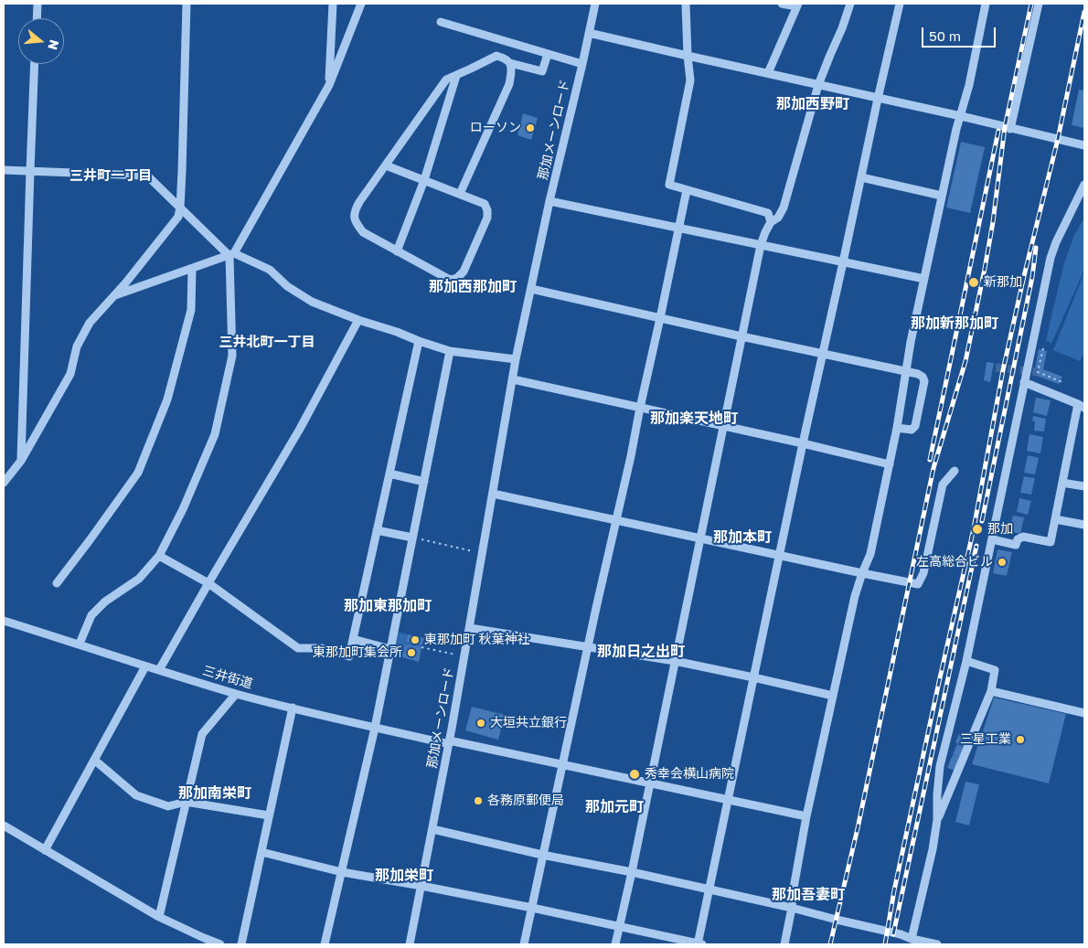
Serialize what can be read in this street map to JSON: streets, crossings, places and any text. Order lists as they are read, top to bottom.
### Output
{
  "streets": {
    "street": ["那加メーンロード", "三井街道"]
  },
  "crossings": [
    ["那加メーンロード", "三井街道"]
  ],
  "districts": [
    "那加西野町",
    "三井町一丁目",
    "那加西那加町",
    "那加新那加町",
    "三井北町一丁目",
    "那加楽天地町",
    "那加本町",
    "那加東那加町",
    "那加日之出町",
    "那加南栄町",
    "那加元町",
    "那加栄町",
    "那加吾妻町"
  ],
  "places": [
    "ローソン",
    "新那加",
    "那加",
    "左高総合ビル",
    "東那加町 秋葉神社",
    "東那加町集会所",
    "大垣共立銀行",
    "三星工業",
    "秀幸会横山病院",
    "各務原郵便局"
  ],
  "scale_bar": "50 m",
  "north": "right"
}
